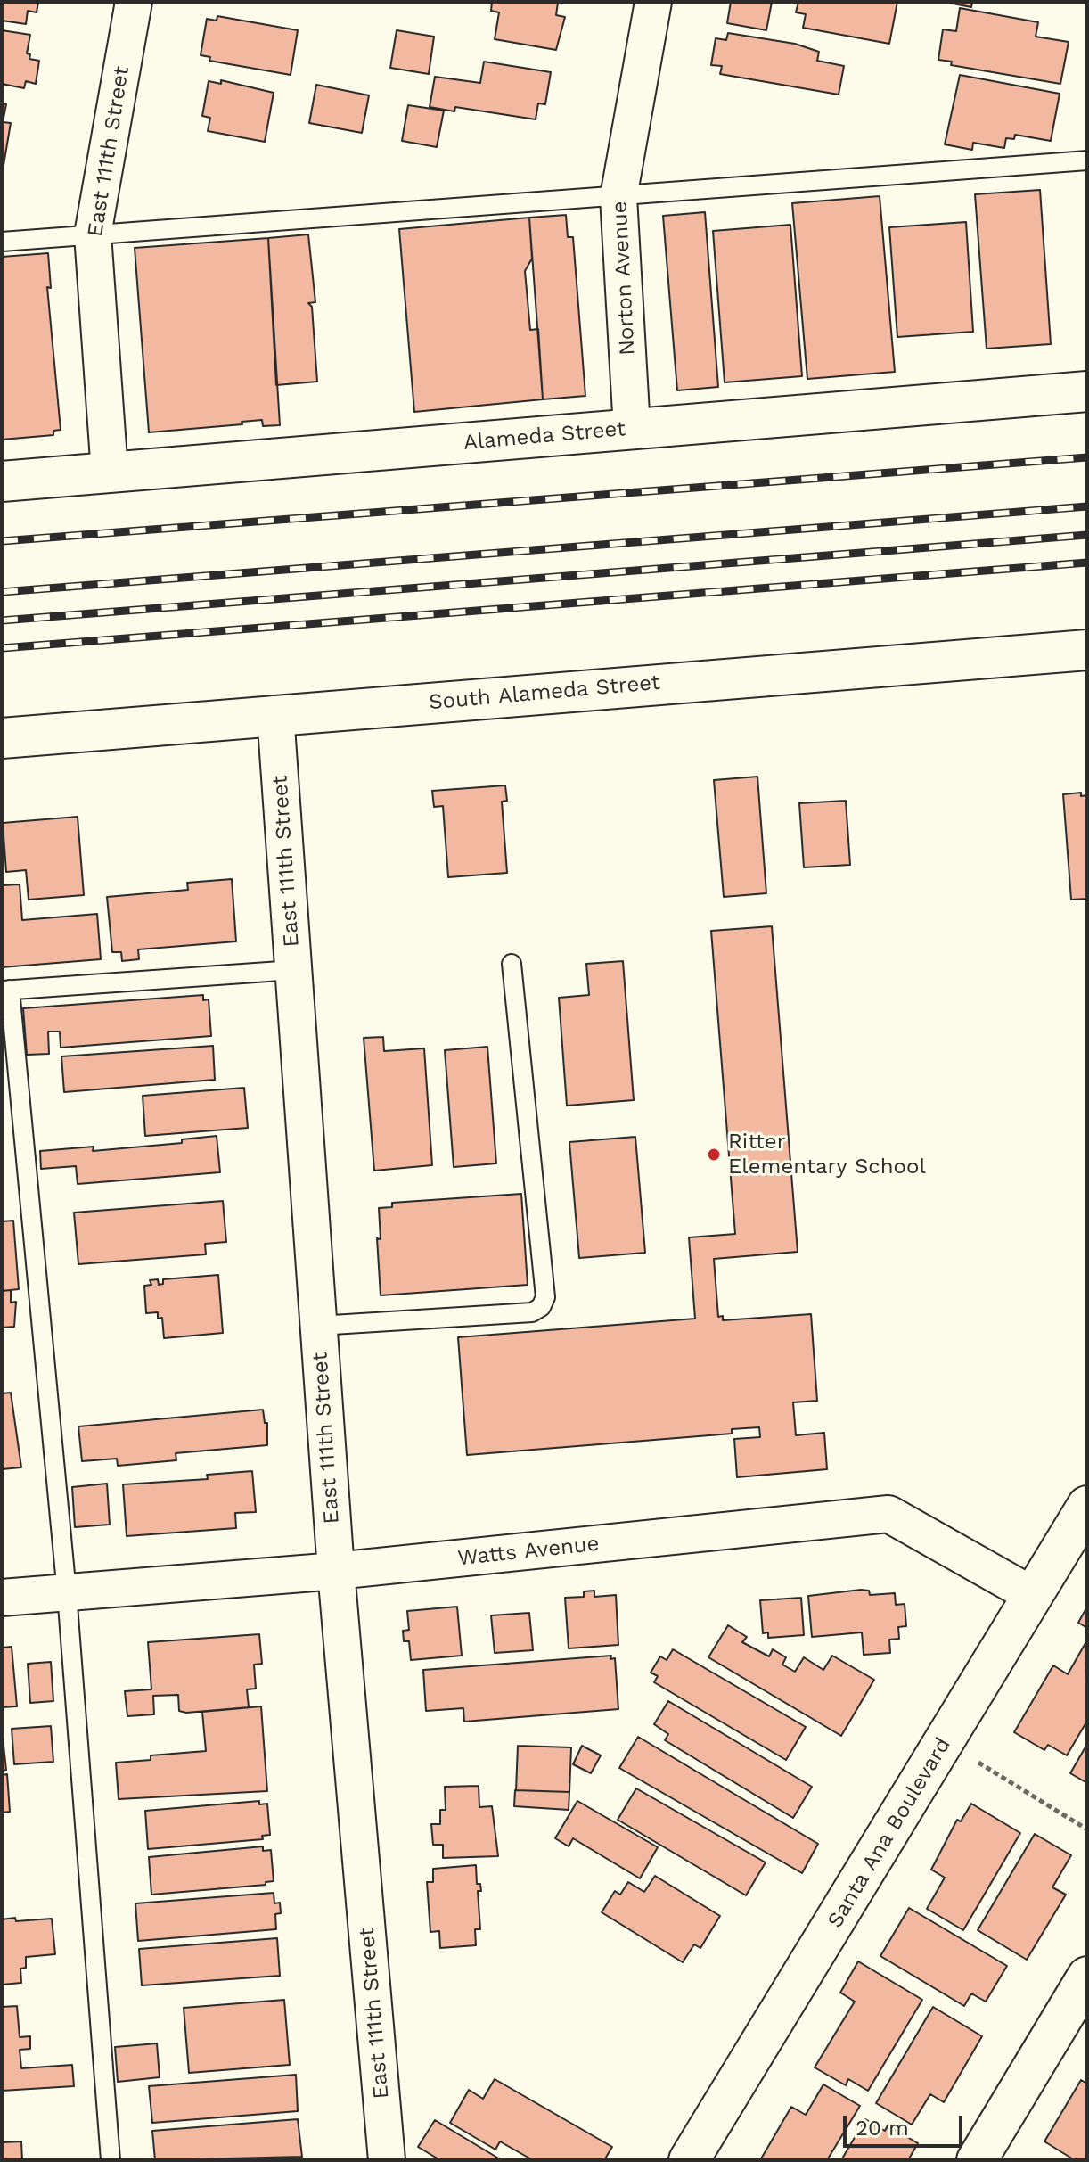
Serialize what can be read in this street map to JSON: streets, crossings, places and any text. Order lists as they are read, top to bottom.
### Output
{
  "streets": {
    "street": [
      "East 111th Street",
      "Norton Avenue",
      "Alameda Street",
      "South Alameda Street",
      "Watts Avenue",
      "Santa Ana Boulevard"
    ]
  },
  "crossings": [
    ["East 111th Street", "Alameda Street"],
    ["East 111th Street", "South Alameda Street"],
    ["East 111th Street", "Watts Avenue"],
    ["Norton Avenue", "Alameda Street"],
    ["Watts Avenue", "Santa Ana Boulevard"]
  ],
  "places": ["Ritter Elementary School"],
  "scale_bar": "20 m"
}
